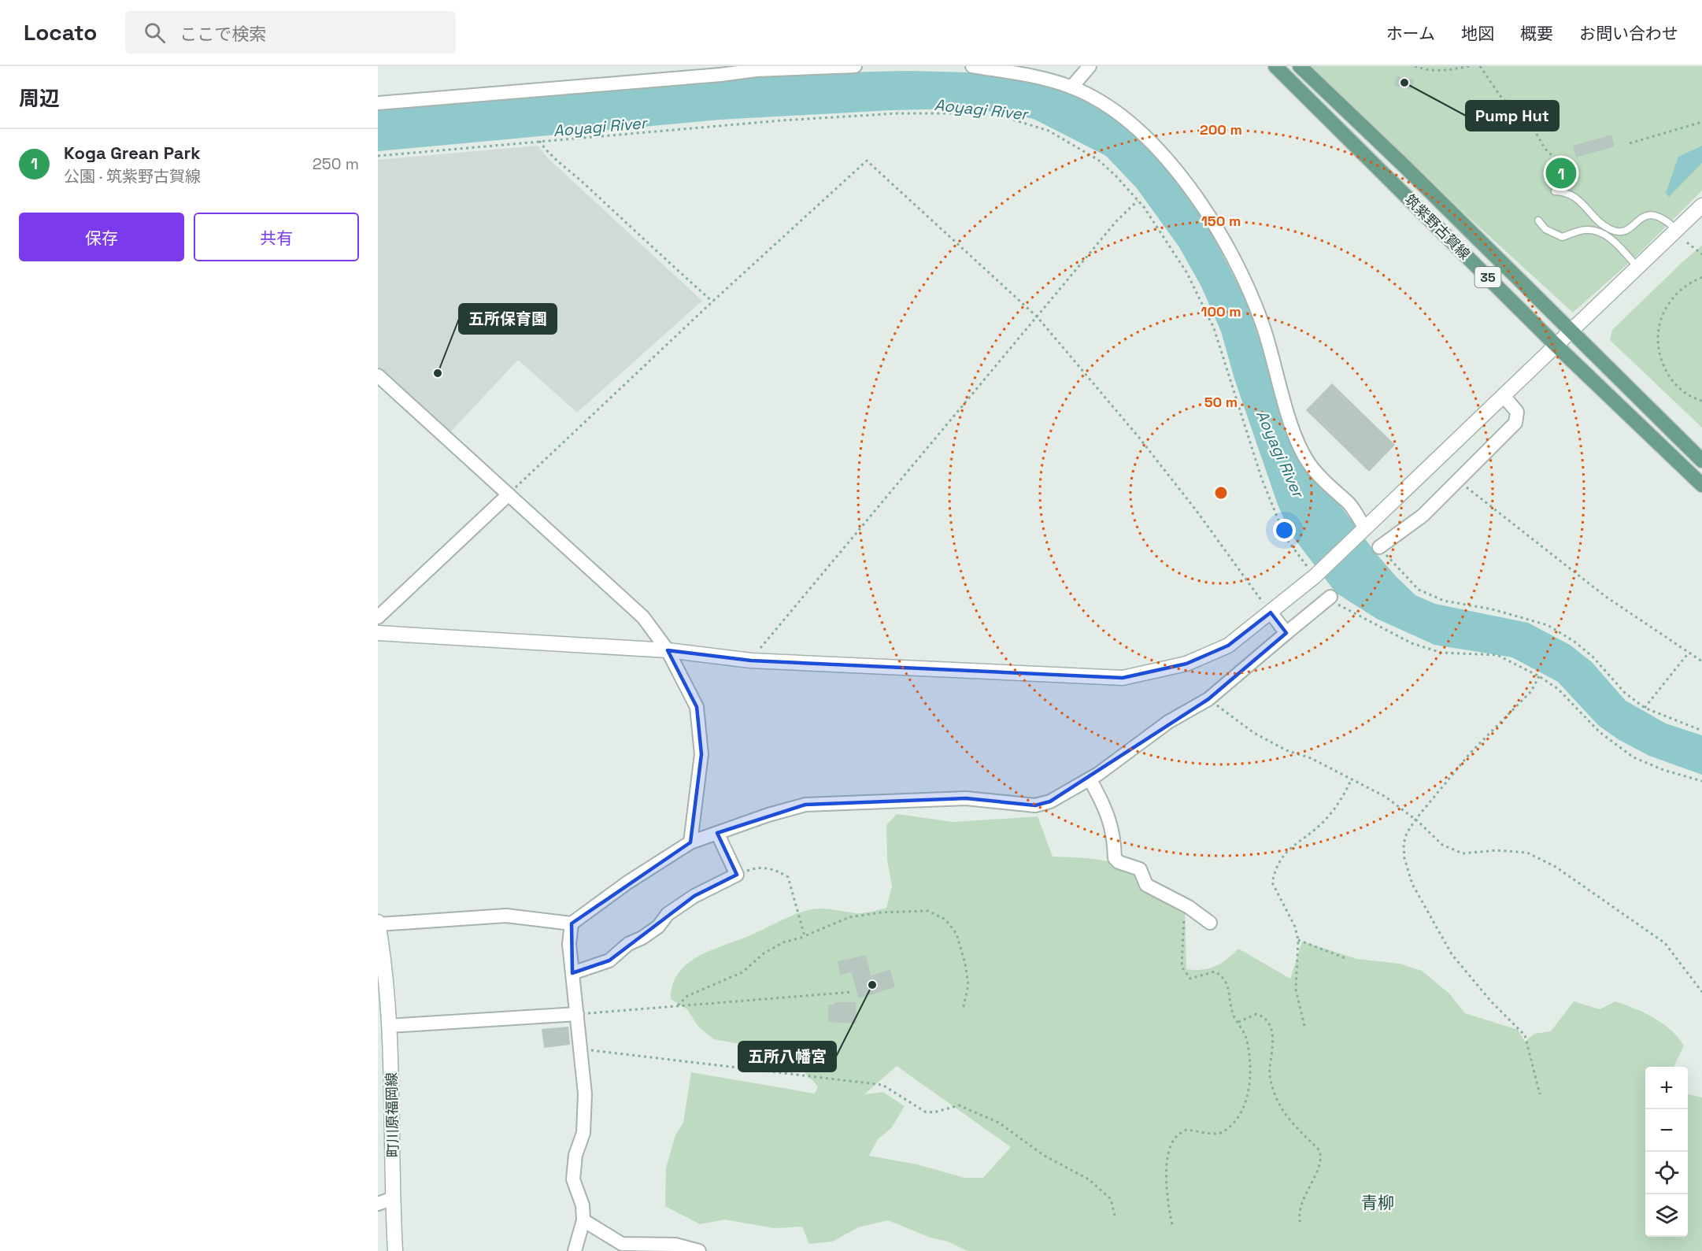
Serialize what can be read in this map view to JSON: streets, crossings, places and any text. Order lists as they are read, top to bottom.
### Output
{
  "streets": {
    "main road": ["筑紫野古賀線", "35"],
    "street": ["町川原福岡線"]
  },
  "districts": ["青柳"],
  "water": ["Aoyagi River"],
  "places": ["Pump Hut", "五所保育園", "五所八幡宮"],
  "page": {
    "header": "Locato",
    "search": "ここで検索",
    "nav": [
      "ホーム",
      "地図",
      "概要",
      "お問い合わせ"
    ],
    "heading": "周辺",
    "list": [
      {
        "mark": "1",
        "name": "Koga Grean Park",
        "note": "公園 · 筑紫野古賀線",
        "value": "250 m"
      }
    ],
    "pins": "1",
    "buttons": ["保存", "共有"],
    "map_buttons": ["+", "−"]
  },
  "rings": [
    "200 m",
    "150 m",
    "100 m",
    "50 m"
  ]
}
